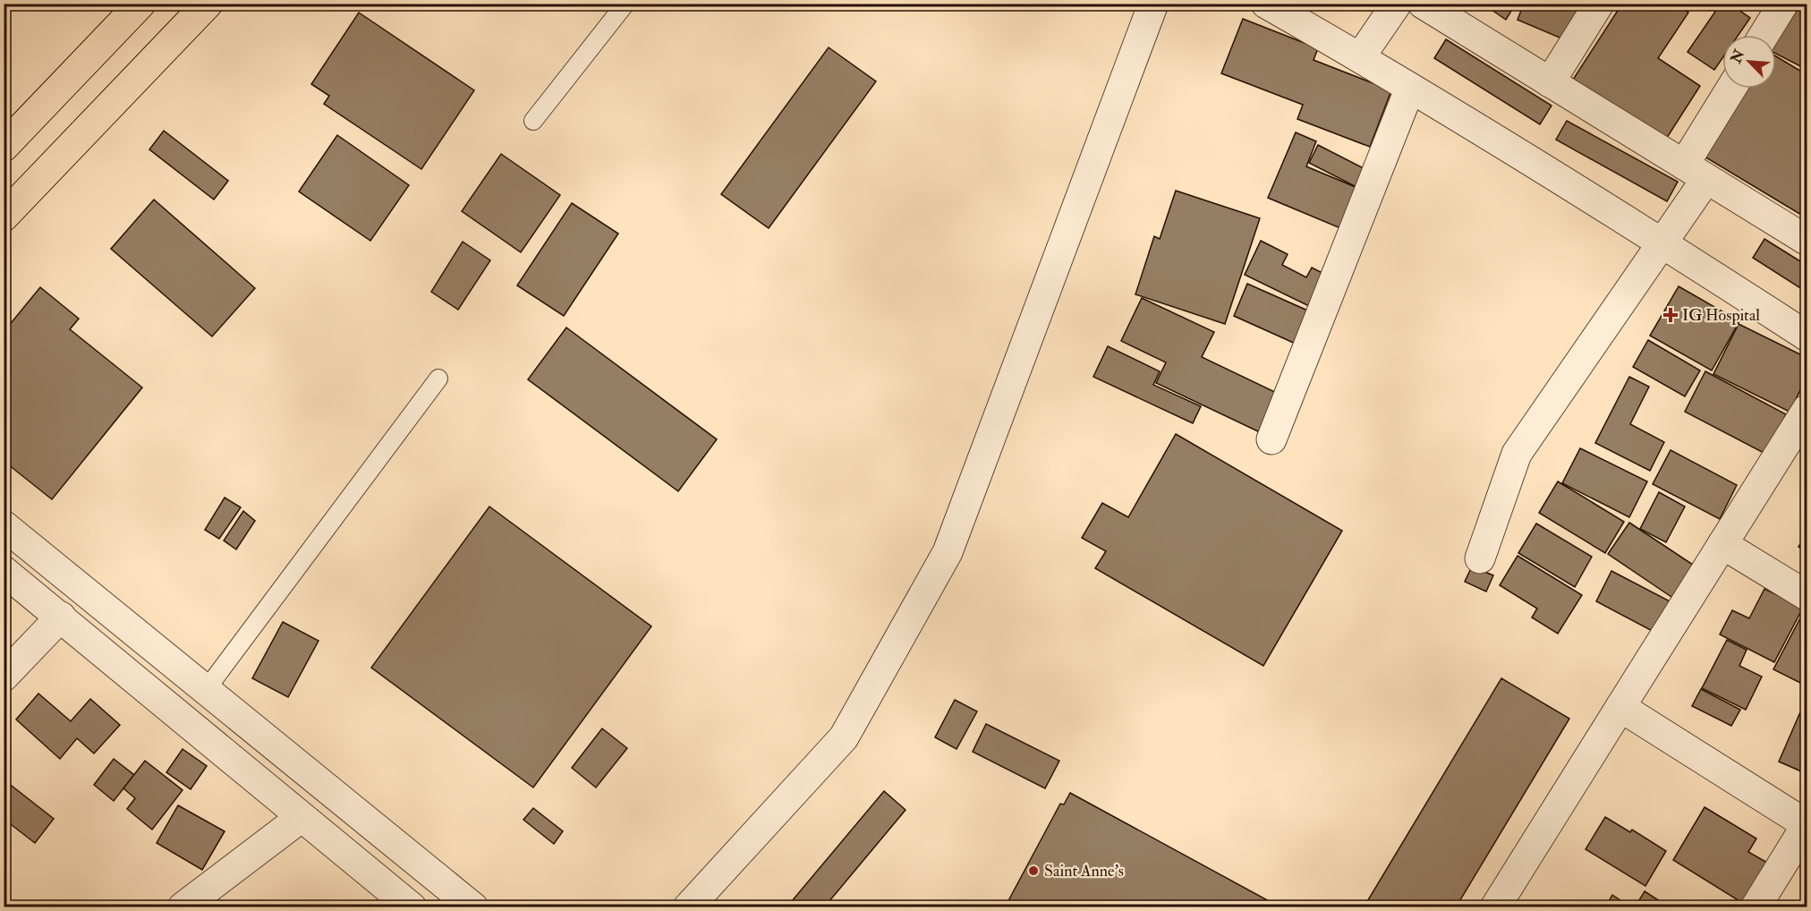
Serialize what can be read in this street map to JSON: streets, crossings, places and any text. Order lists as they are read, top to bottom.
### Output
{
  "places": {
    "health": ["IG Hospital"],
    "other": ["Saint Anne's"]
  },
  "north": "top left"
}
